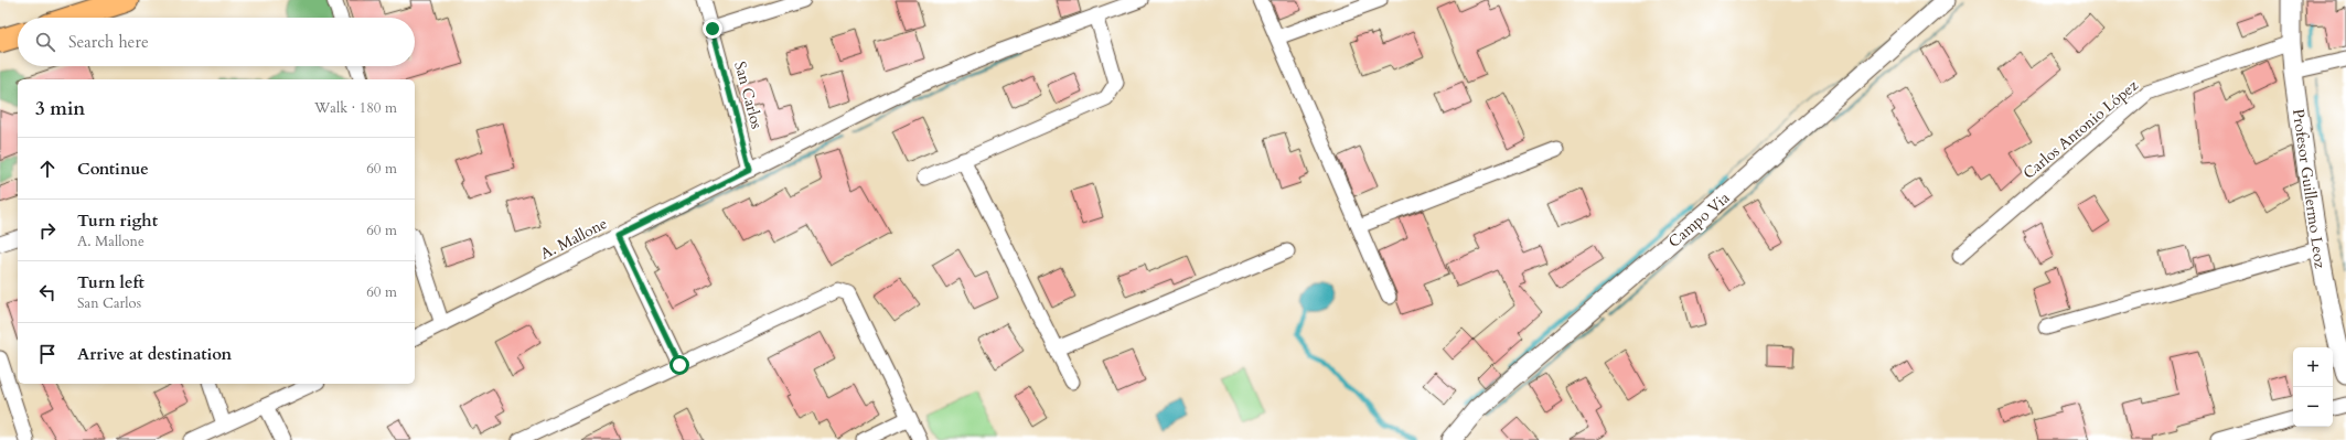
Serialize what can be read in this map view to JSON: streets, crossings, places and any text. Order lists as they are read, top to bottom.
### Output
{
  "streets": {
    "street": [
      "San Carlos",
      "Carlos Antonio López",
      "Profesor Guillermo Leoz",
      "Campo Via",
      "A. Mallone"
    ]
  },
  "crossings": [
    ["San Carlos", "A. Mallone"],
    ["Carlos Antonio López", "Profesor Guillermo Leoz"]
  ],
  "page": {
    "search": "Search here",
    "heading": ["3 min", "Walk · 180 m"],
    "list": [
      ["Continue", "60 m"],
      ["Turn right", "A. Mallone", "60 m"],
      ["Turn left", "San Carlos", "60 m"],
      "Arrive at destination"
    ],
    "map_buttons": ["+", "−"]
  }
}
